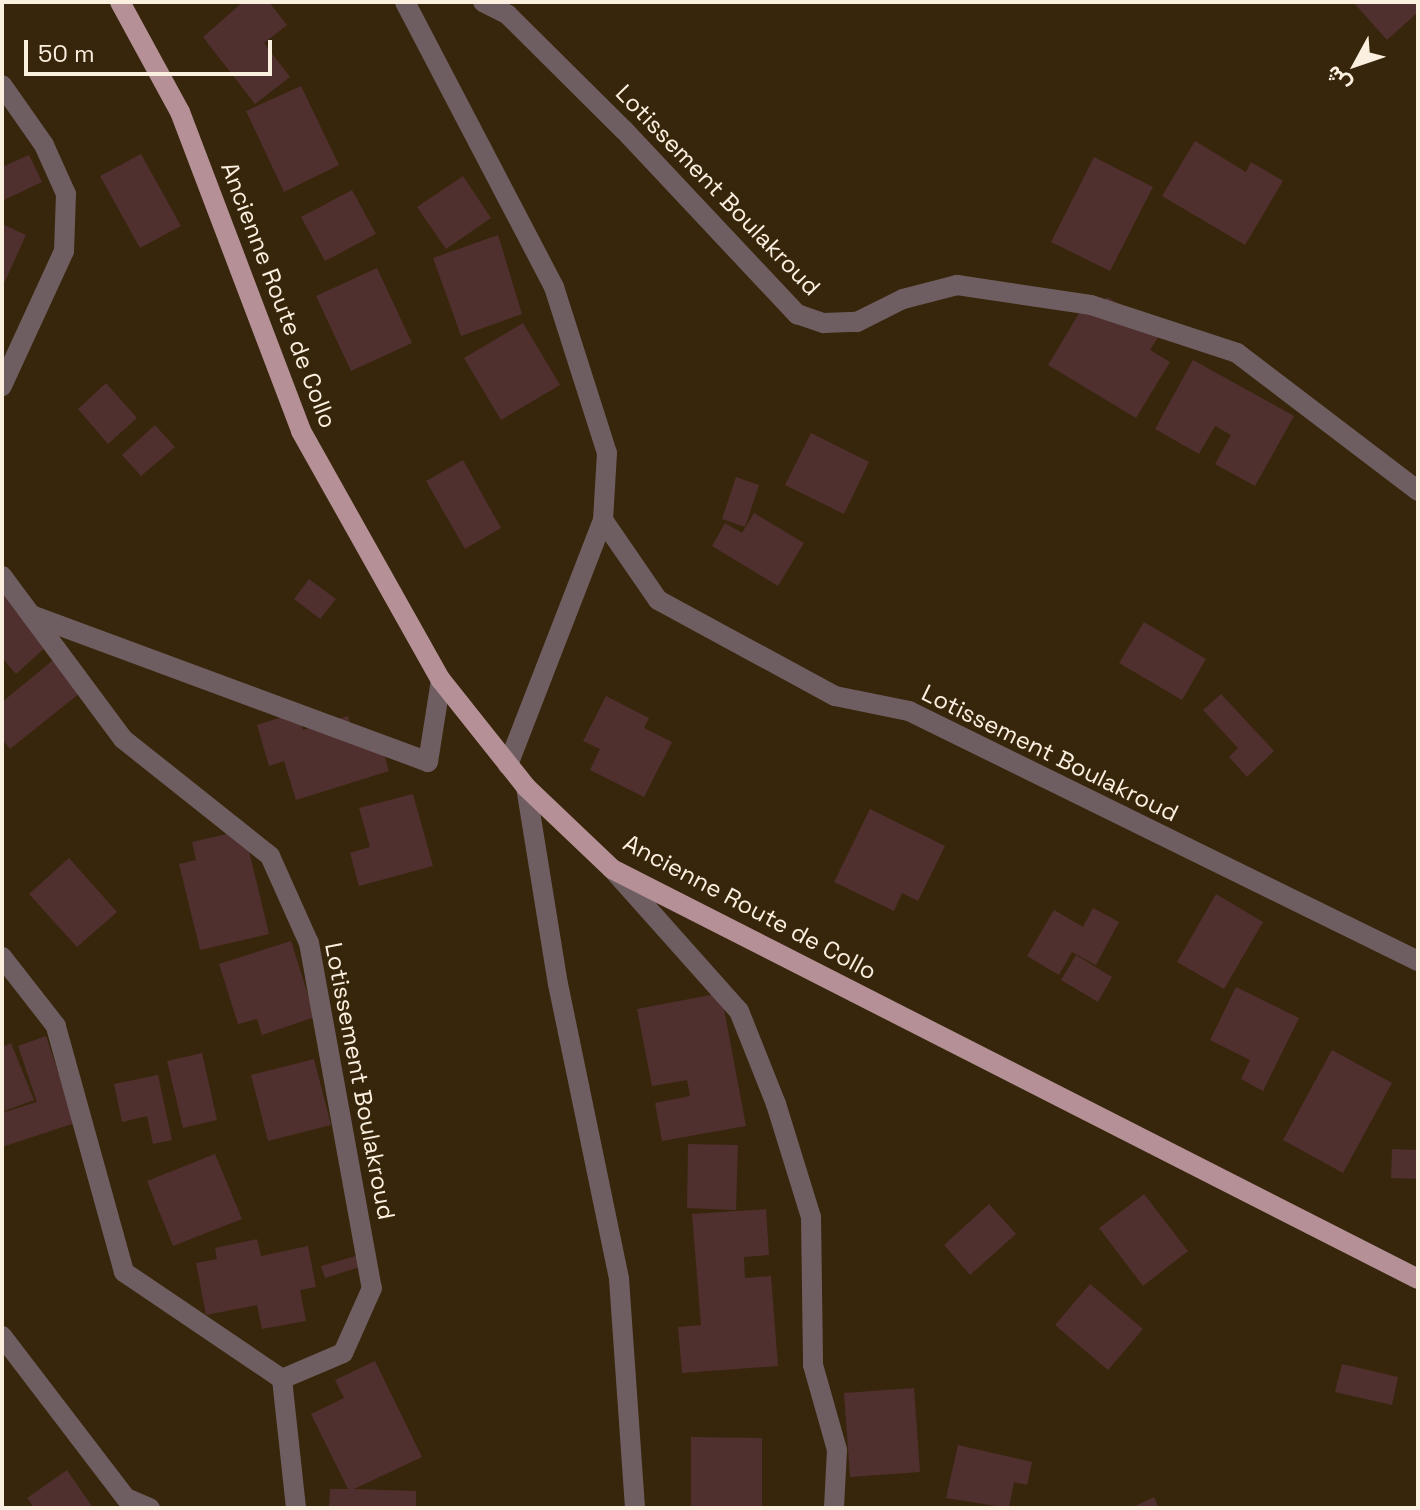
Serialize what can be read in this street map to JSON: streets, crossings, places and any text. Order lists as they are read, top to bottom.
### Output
{
  "streets": {
    "main road": ["Ancienne Route de Collo"],
    "street": ["Lotissement Boulakroud"]
  },
  "scale_bar": "50 m",
  "north": "bottom left"
}
